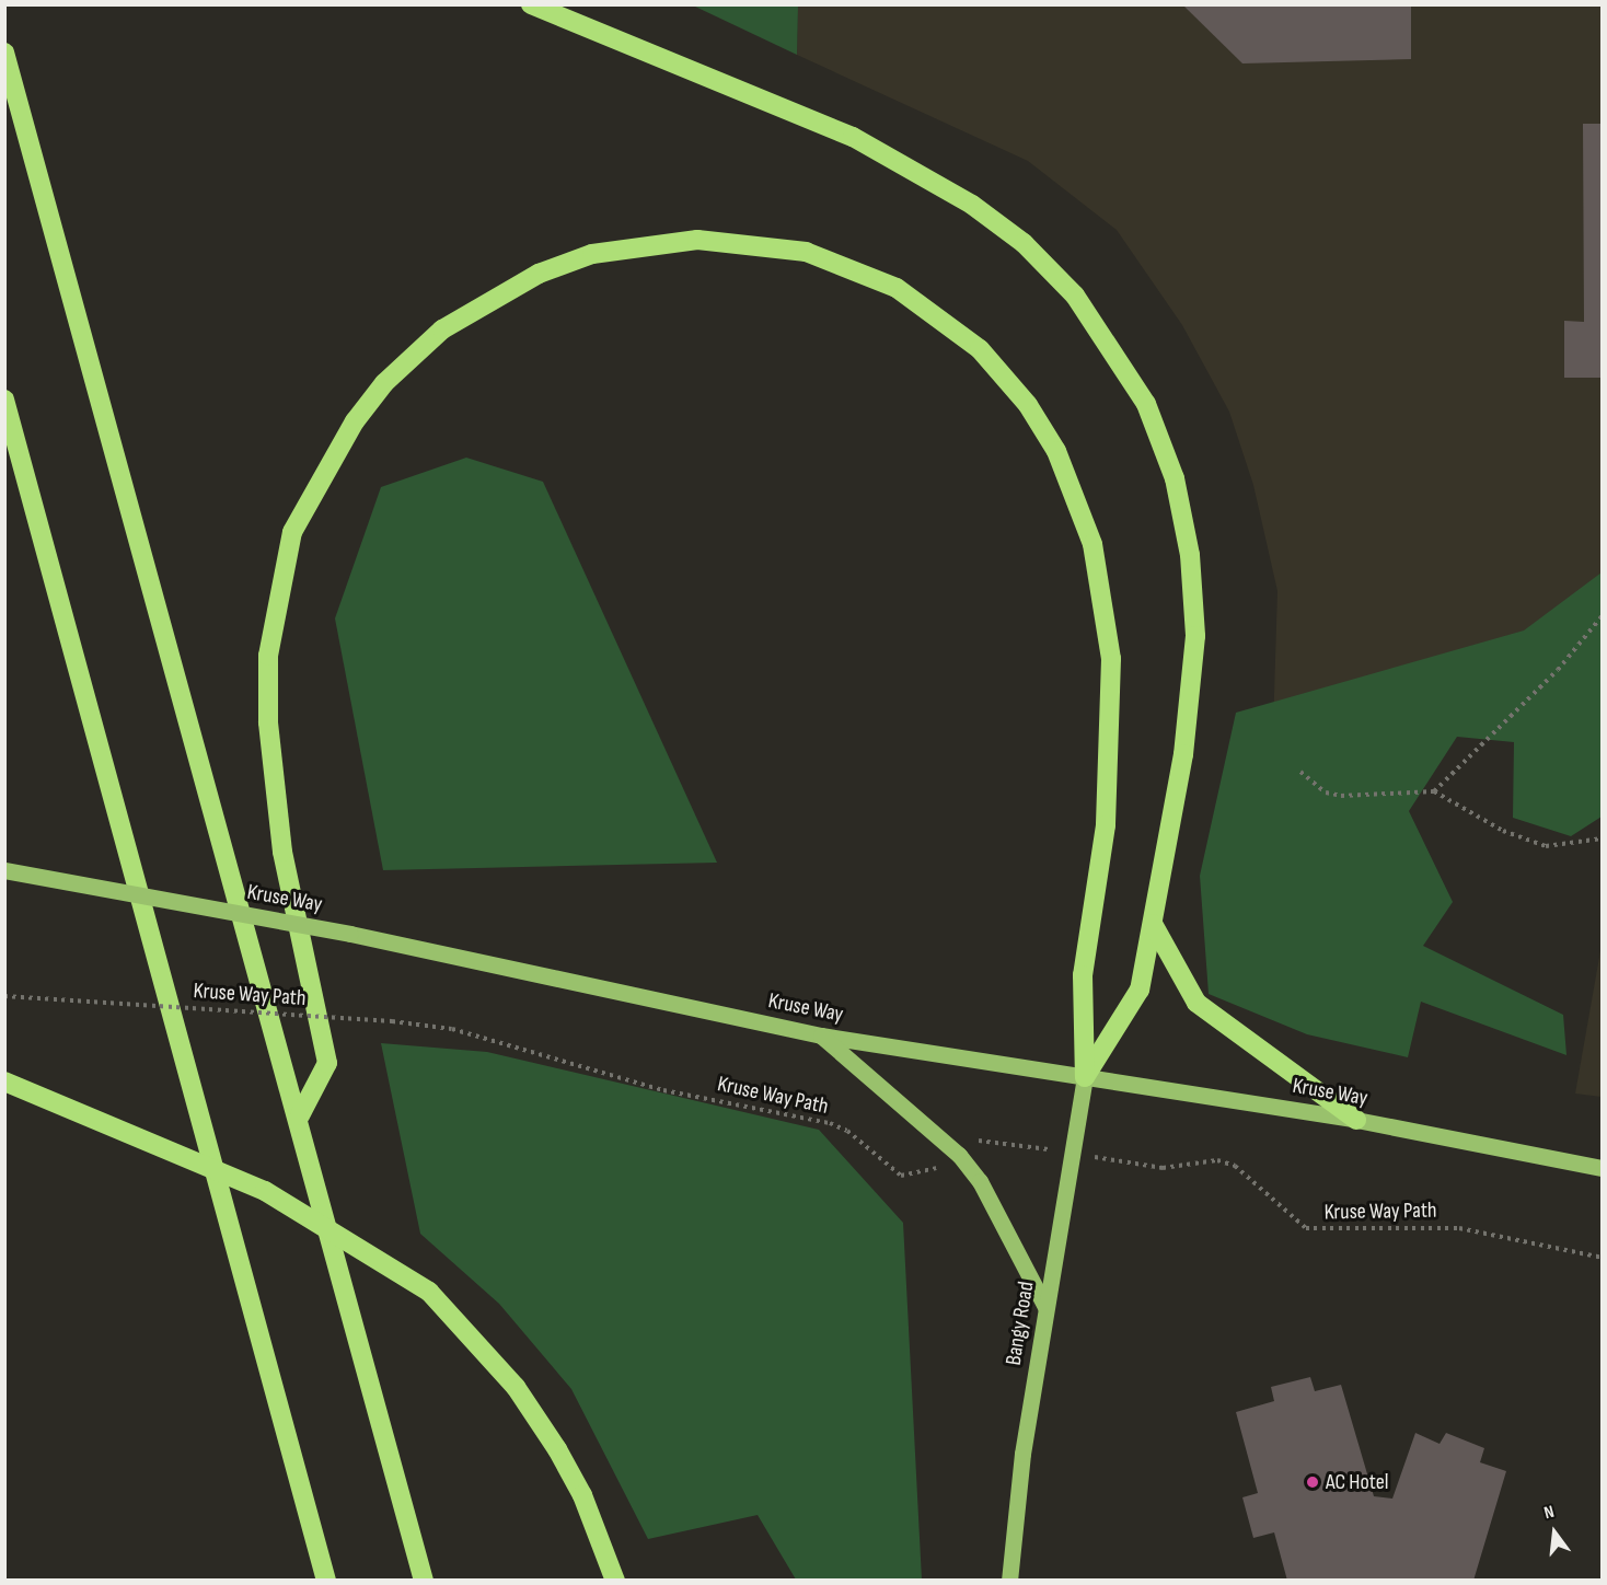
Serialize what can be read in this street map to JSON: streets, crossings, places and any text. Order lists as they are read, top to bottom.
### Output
{
  "streets": {
    "main road": ["Kruse Way", "Bangy Road"],
    "path": ["Kruse Way Path"]
  },
  "crossings": [
    ["Kruse Way", "Bangy Road"],
    ["Kruse Way Path", "Bangy Road"]
  ],
  "places": ["AC Hotel"],
  "north": "top"
}
